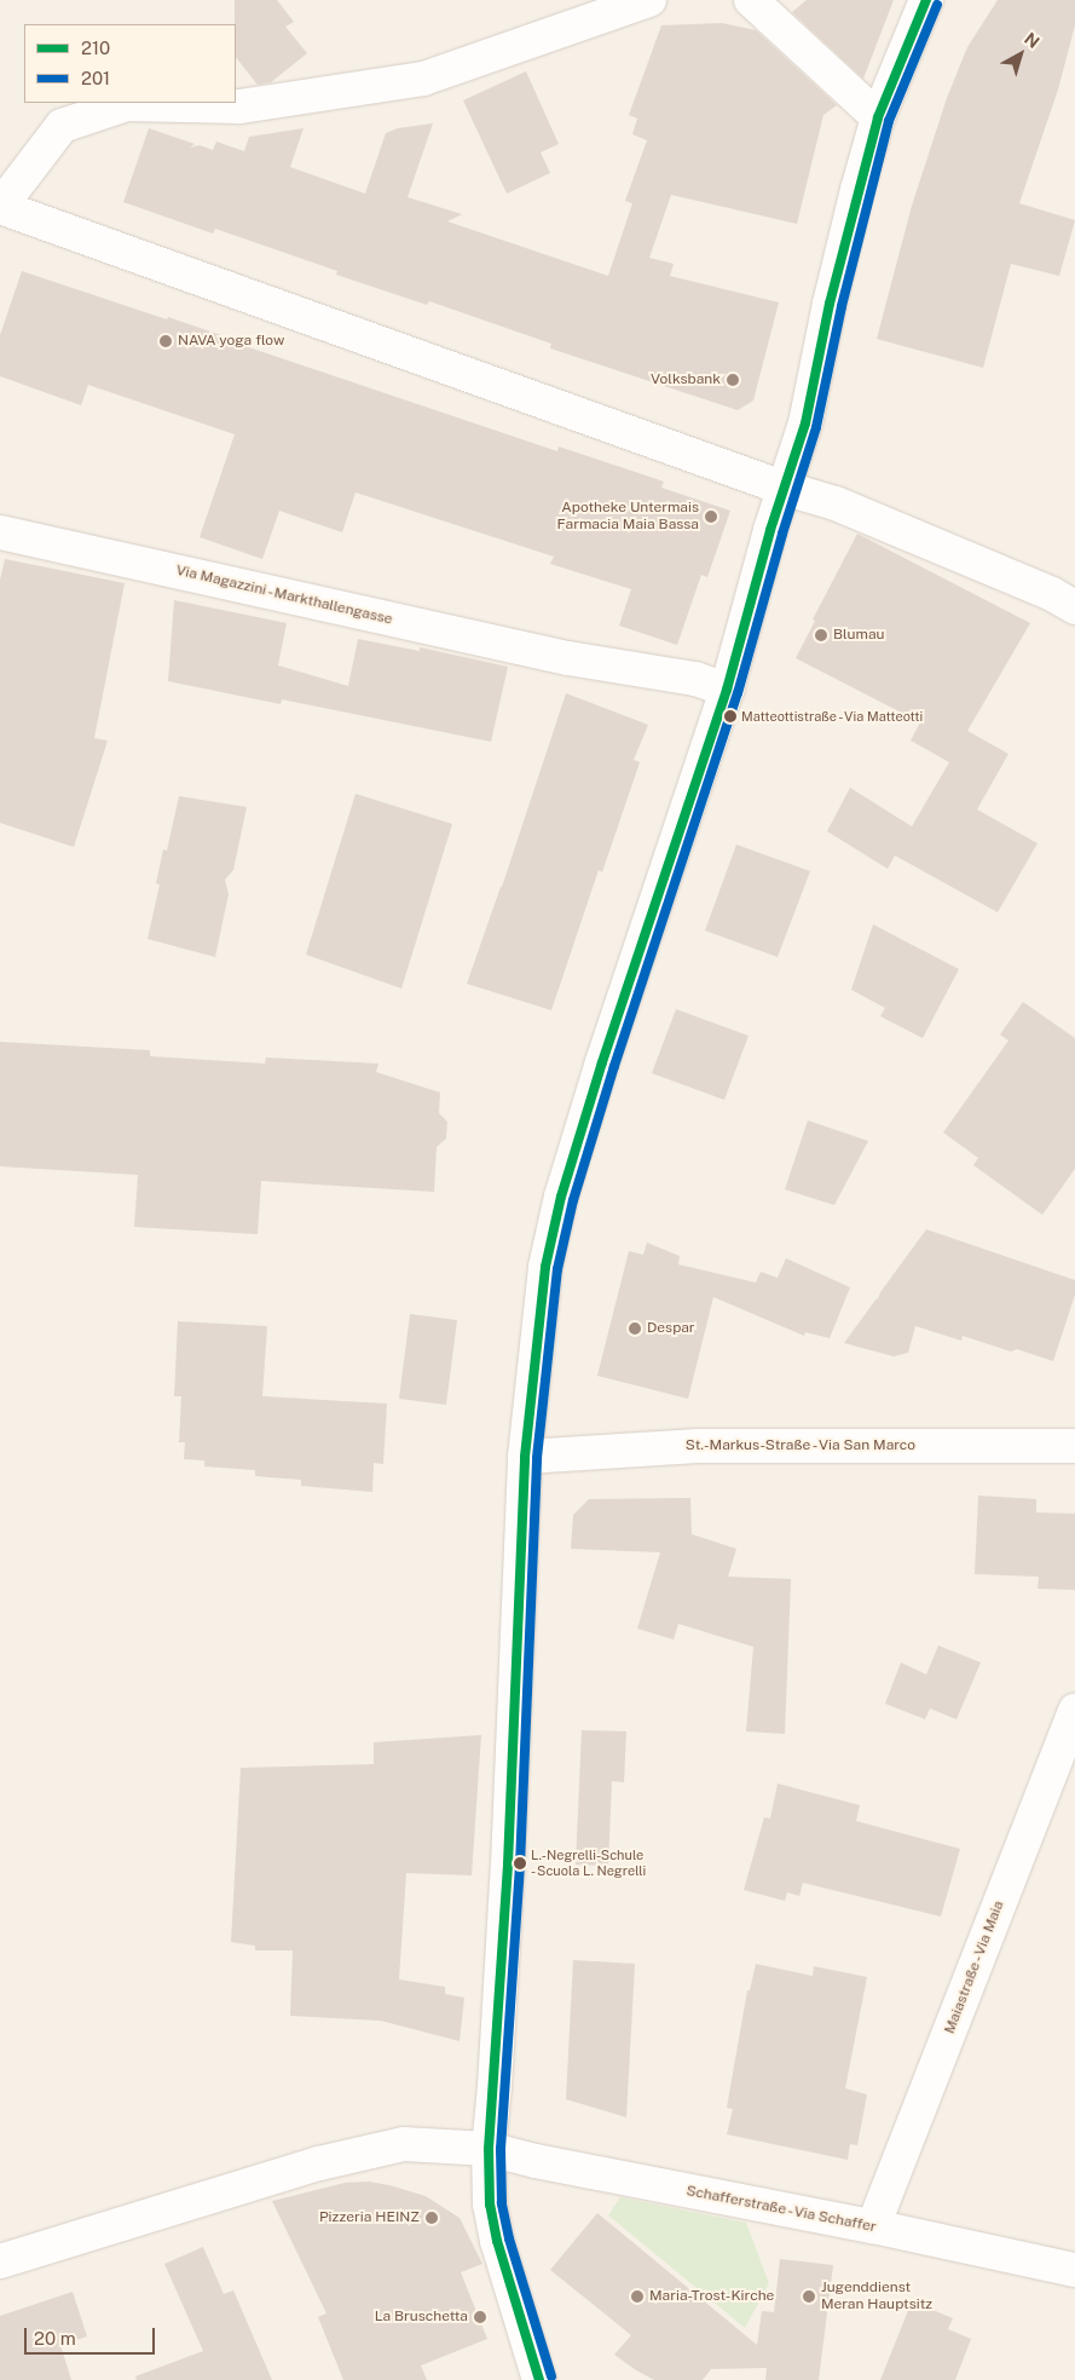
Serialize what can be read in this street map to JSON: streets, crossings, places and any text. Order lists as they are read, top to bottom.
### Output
{
  "streets": {
    "street": [
      "Via Magazzini - Markthallengasse",
      "St.-Markus-Straße - Via San Marco",
      "Maiastraße - Via Maia",
      "Schafferstraße - Via Schaffer"
    ]
  },
  "crossings": [
    ["Maiastraße - Via Maia", "Schafferstraße - Via Schaffer"]
  ],
  "places": [
    "NAVA yoga flow",
    "Volksbank",
    "Apotheke Untermais Farmacia Maia Bassa",
    "Blumau",
    "Matteottistraße - Via Matteotti",
    "Despar",
    "L.-Negrelli-Schule - Scuola L. Negrelli",
    "Pizzeria HEINZ",
    "Maria-Trost-Kirche",
    "Jugenddienst Meran Hauptsitz",
    "La Bruschetta"
  ],
  "lines": ["transit line 210", "transit line 201"],
  "legend": ["210", "201"],
  "scale_bar": "20 m",
  "north": "top right"
}
